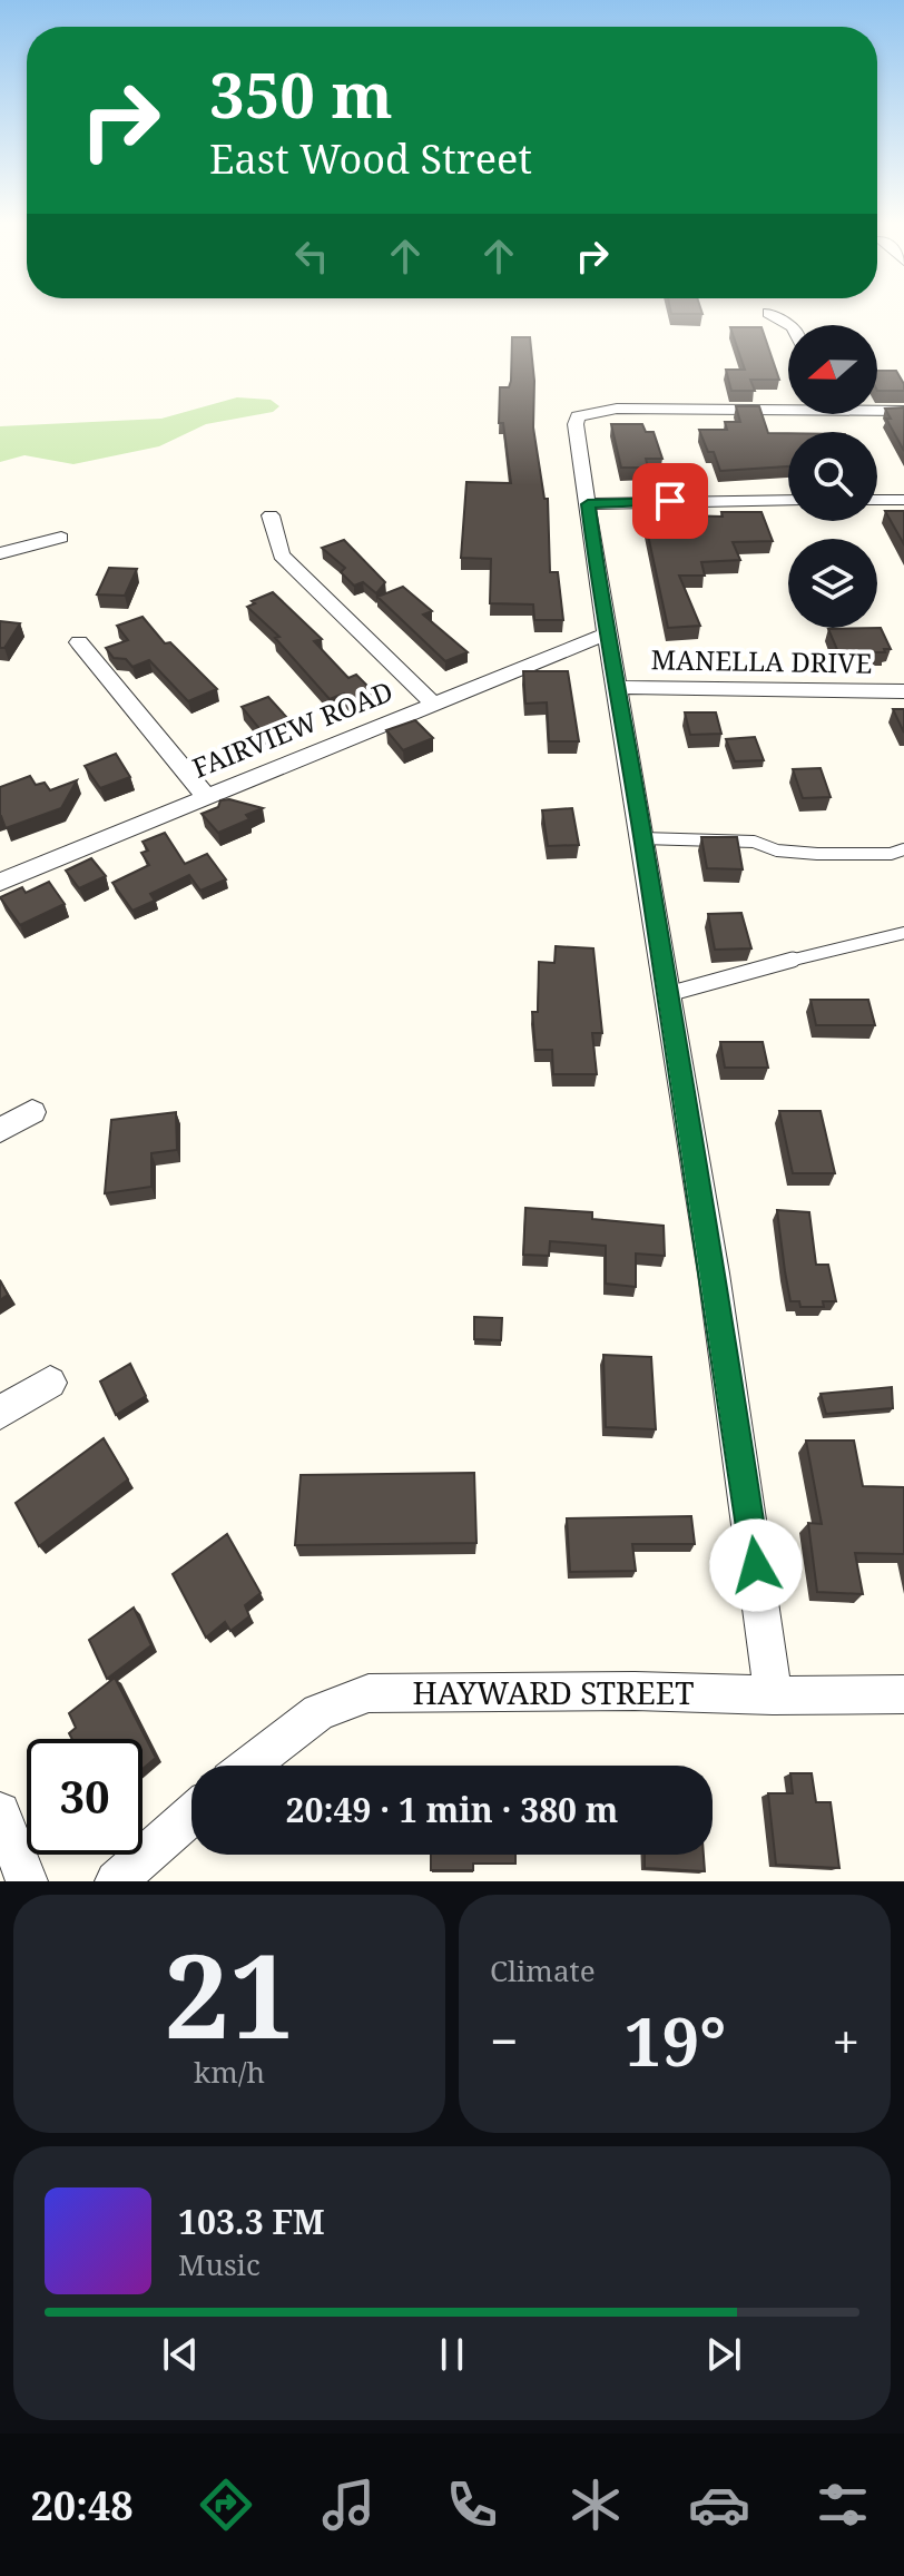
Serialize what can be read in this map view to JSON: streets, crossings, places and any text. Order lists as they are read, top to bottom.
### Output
{
  "streets": {
    "street": ["MANELLA DRIVE", "FAIRVIEW ROAD", "HAYWARD STREET"]
  },
  "north": "left",
  "page": {
    "turn": ["350 m", "East Wood Street"],
    "limit": "30",
    "trip": "20:49 · 1 min · 380 m",
    "tile": [
      ["21", "km/h"],
      "Climate"
    ],
    "heat": ["−", "19°", "+"],
    "song": ["103.3 FM", "Music"],
    "tabs": "20:48"
  }
}
